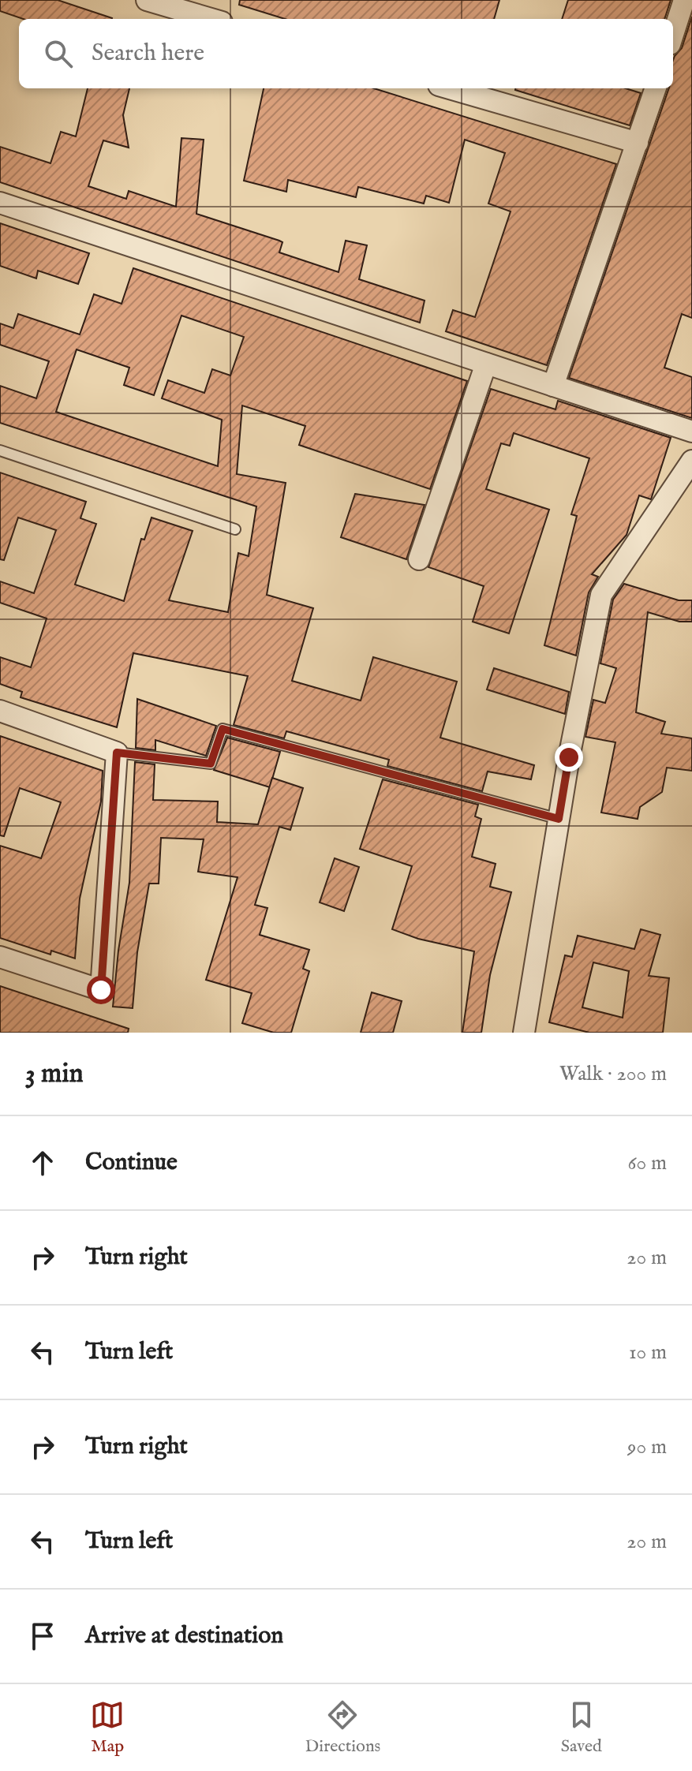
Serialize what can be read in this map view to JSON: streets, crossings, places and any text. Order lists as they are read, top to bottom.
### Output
{
  "page": {
    "search": "Search here",
    "heading": ["3 min", "Walk · 200 m"],
    "list": [
      ["Continue", "60 m"],
      ["Turn right", "20 m"],
      ["Turn left", "10 m"],
      ["Turn right", "90 m"],
      ["Turn left", "20 m"],
      "Arrive at destination"
    ],
    "nav": ["Map", "Directions", "Saved"]
  }
}
